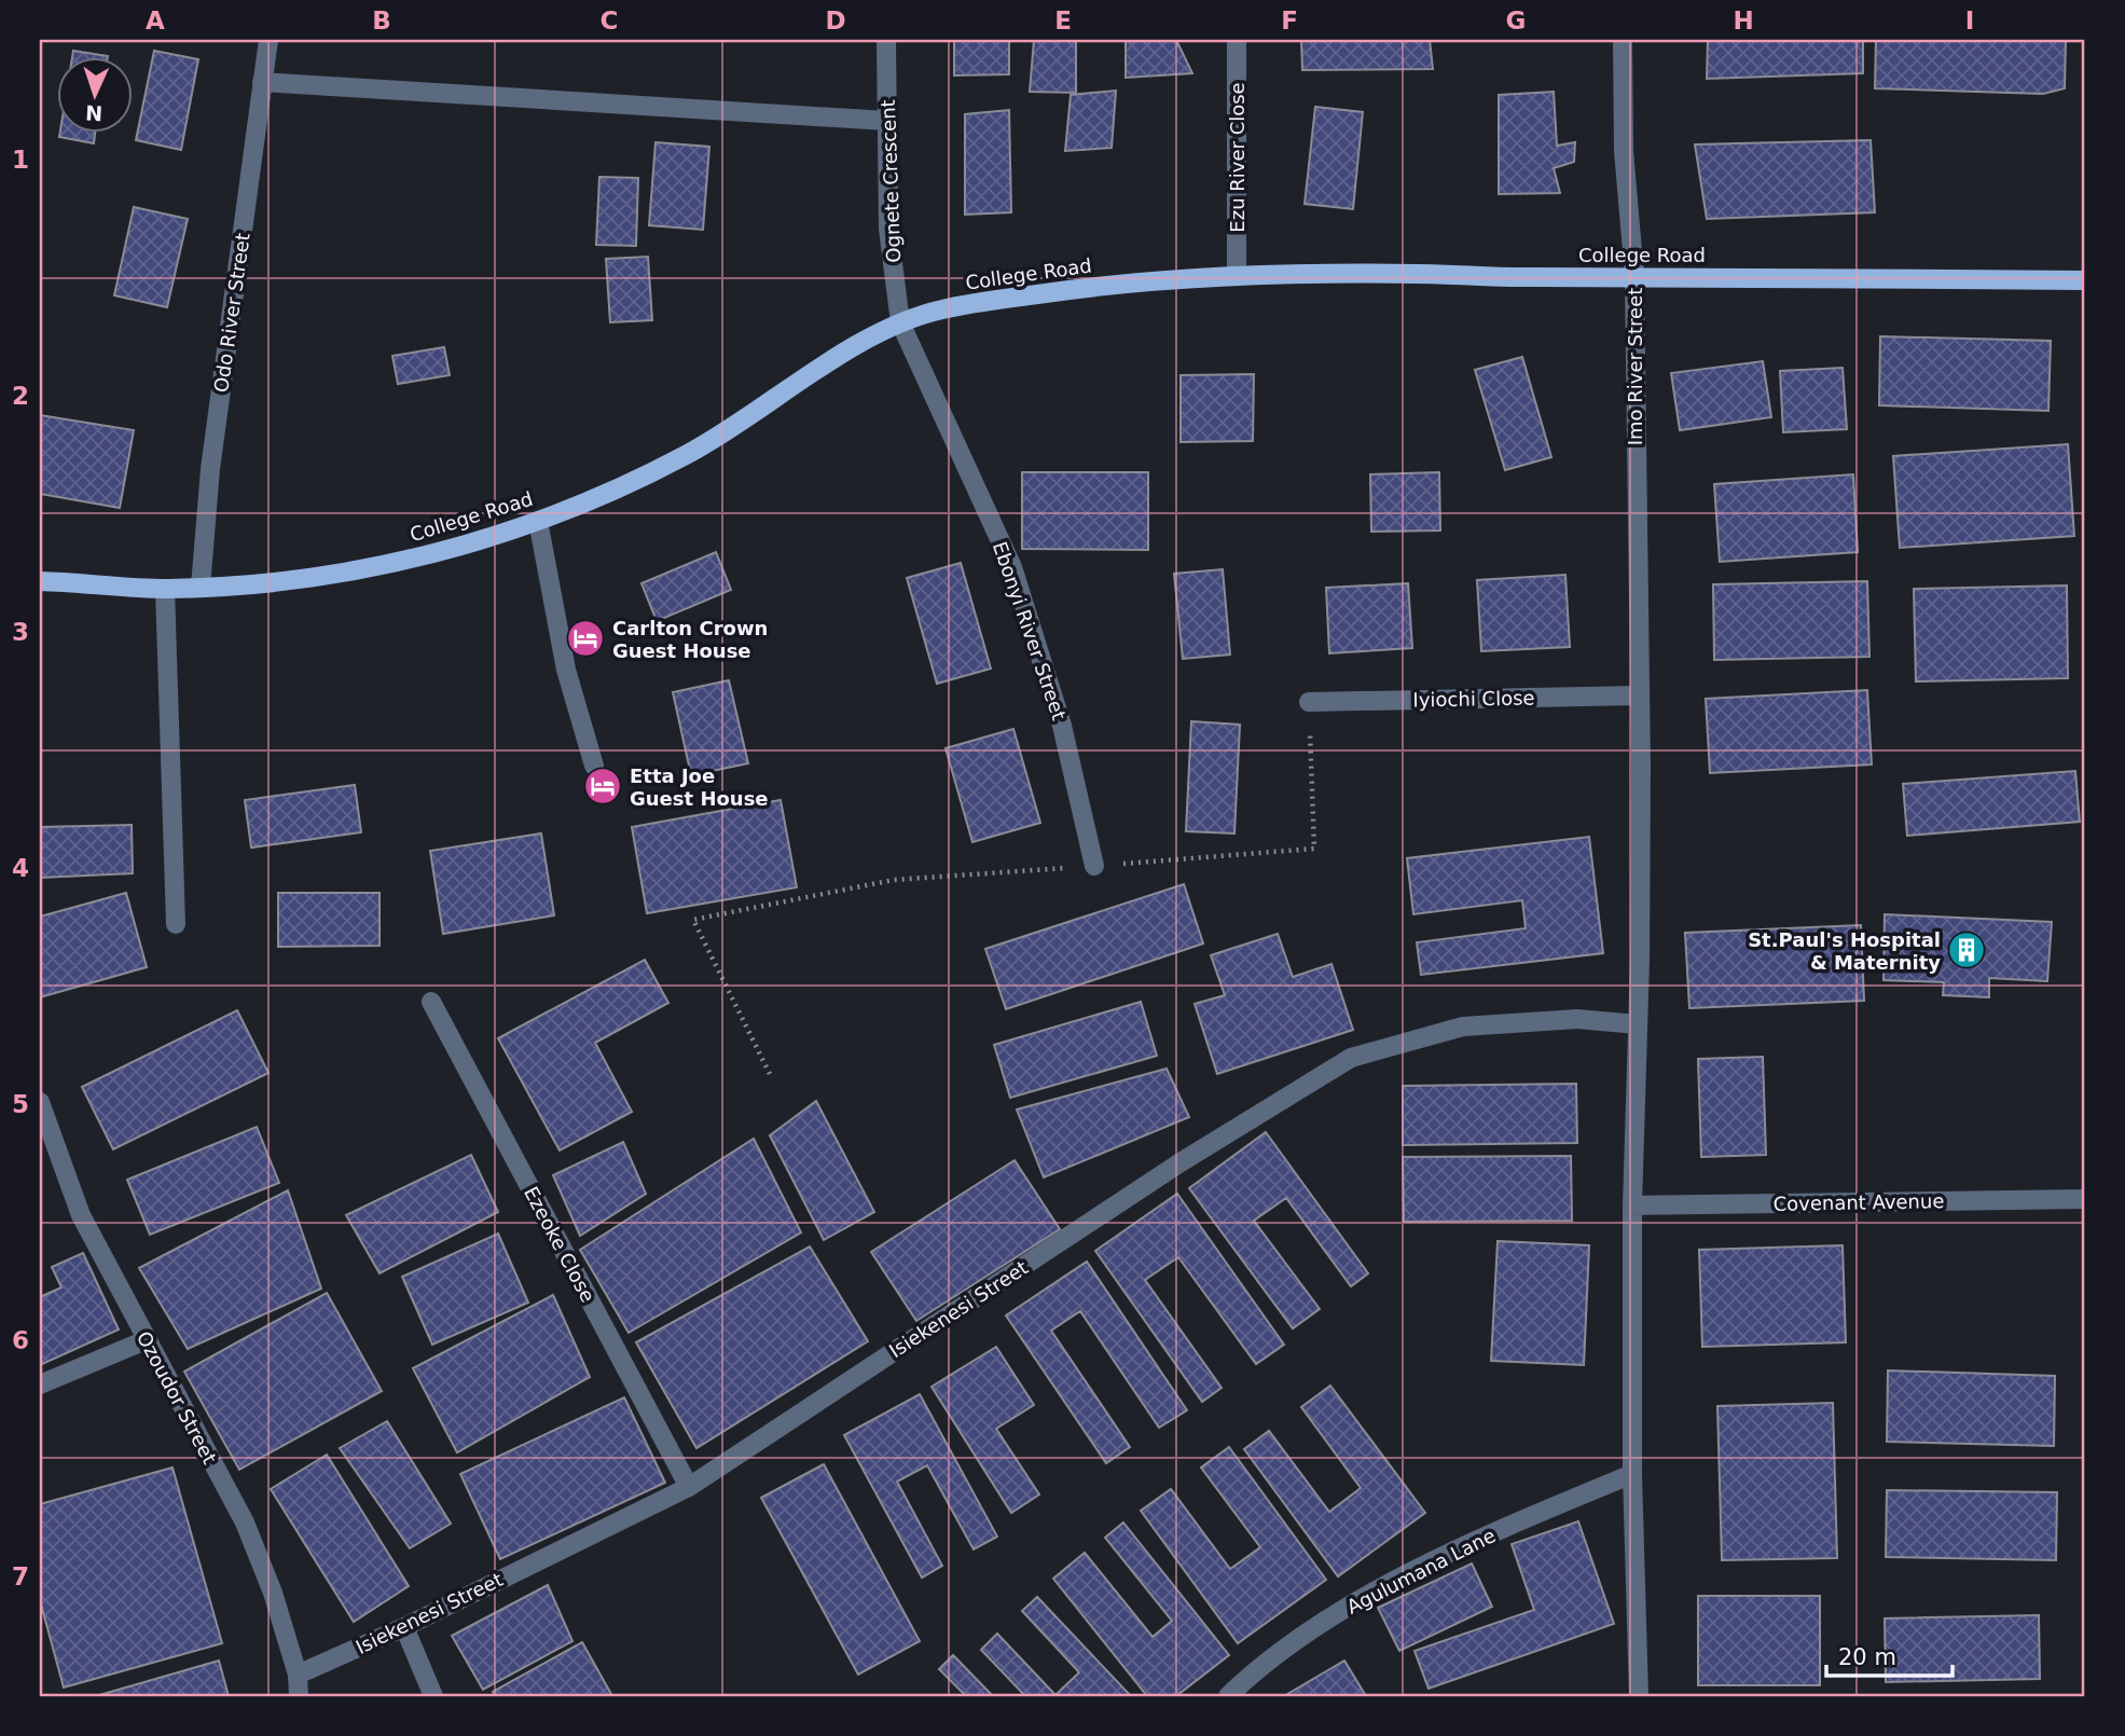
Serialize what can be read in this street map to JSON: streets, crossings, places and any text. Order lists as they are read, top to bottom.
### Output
{
  "streets": {
    "main road": ["College Road"],
    "street": [
      "Ezu River Close",
      "Ognete Crescent",
      "Odo River Street",
      "Imo River Street",
      "Ebonyi River Street",
      "Iyiochi Close",
      "Covenant Avenue",
      "Ezeoke Close",
      "Isiekenesi Street",
      "Ozoudor Street",
      "Agulumana Lane"
    ]
  },
  "crossings": [
    ["Ezu River Close", "College Road"],
    ["Ognete Crescent", "College Road"],
    ["Ognete Crescent", "Ebonyi River Street"],
    ["College Road", "Odo River Street"],
    ["College Road", "Imo River Street"],
    ["College Road", "Ebonyi River Street"],
    ["Imo River Street", "Iyiochi Close"],
    ["Imo River Street", "Covenant Avenue"],
    ["Imo River Street", "Isiekenesi Street"],
    ["Imo River Street", "Agulumana Lane"],
    ["Ezeoke Close", "Isiekenesi Street"],
    ["Isiekenesi Street", "Ozoudor Street"]
  ],
  "places": {
    "hotel": ["Carlton Crown Guest House", "Etta Joe Guest House"],
    "building": ["St.Paul's Hospital & Maternity"]
  },
  "scale_bar": "20 m",
  "north": "bottom",
  "grid": {
    "columns": [
      "A",
      "B",
      "C",
      "D",
      "E",
      "F",
      "G",
      "H",
      "I"
    ],
    "rows": [
      "1",
      "2",
      "3",
      "4",
      "5",
      "6",
      "7"
    ]
  }
}
